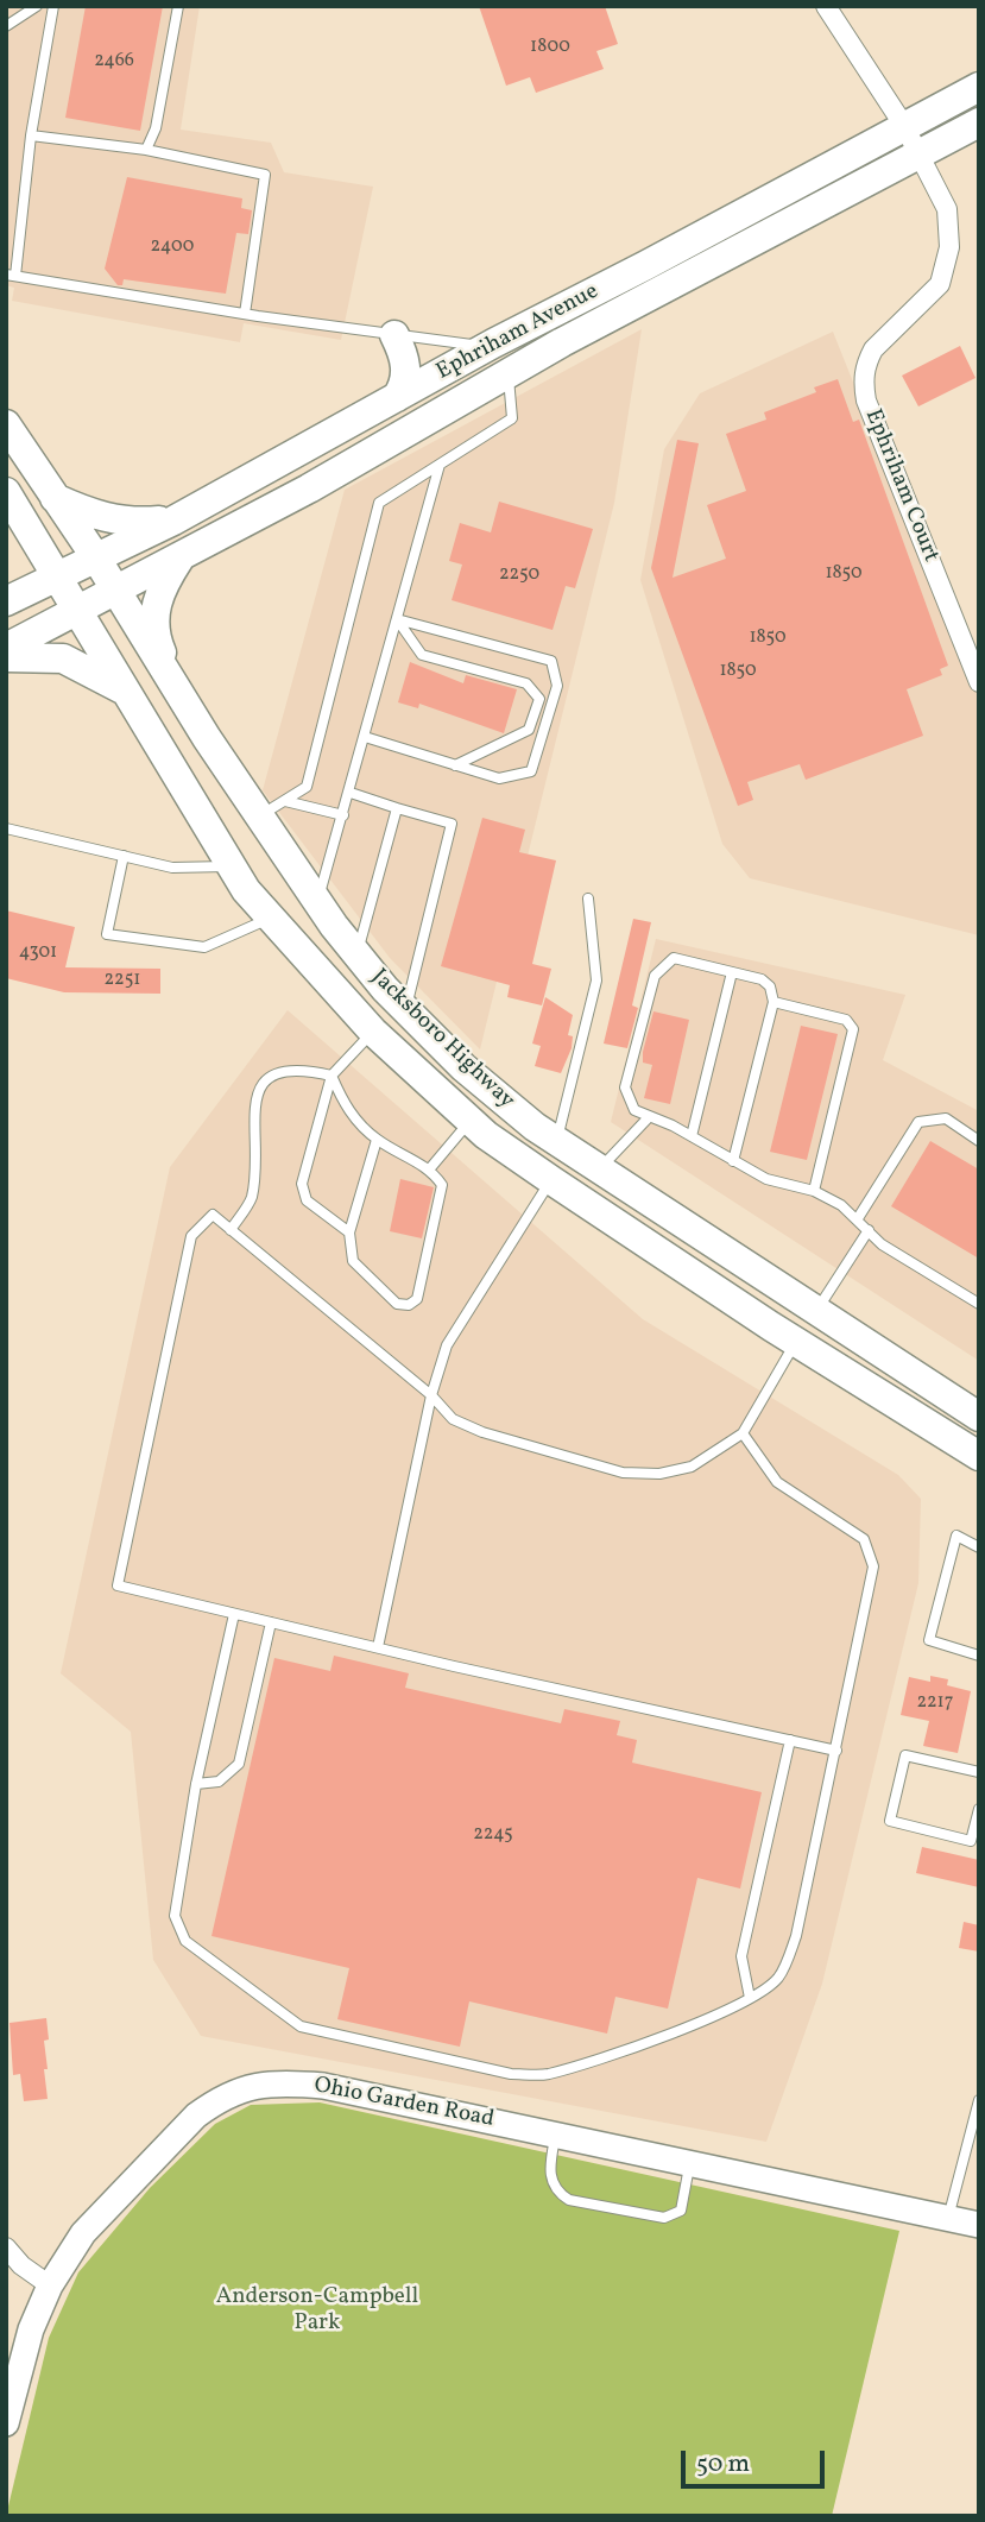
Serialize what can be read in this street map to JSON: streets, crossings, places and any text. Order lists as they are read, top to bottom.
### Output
{
  "streets": {
    "main road": ["Ephriham Avenue", "Jacksboro Highway"],
    "street": ["Ephriham Court", "Ohio Garden Road"]
  },
  "crossings": [
    ["Ephriham Avenue", "Ephriham Court"],
    ["Ephriham Avenue", "Jacksboro Highway"]
  ],
  "parks": ["Anderson-Campbell Park"],
  "house_numbers": [
    "1800",
    "2466",
    "2400",
    "1850",
    "2250",
    "1850",
    "1850",
    "4301",
    "2251",
    "2217",
    "2245"
  ],
  "scale_bar": "50 m"
}
